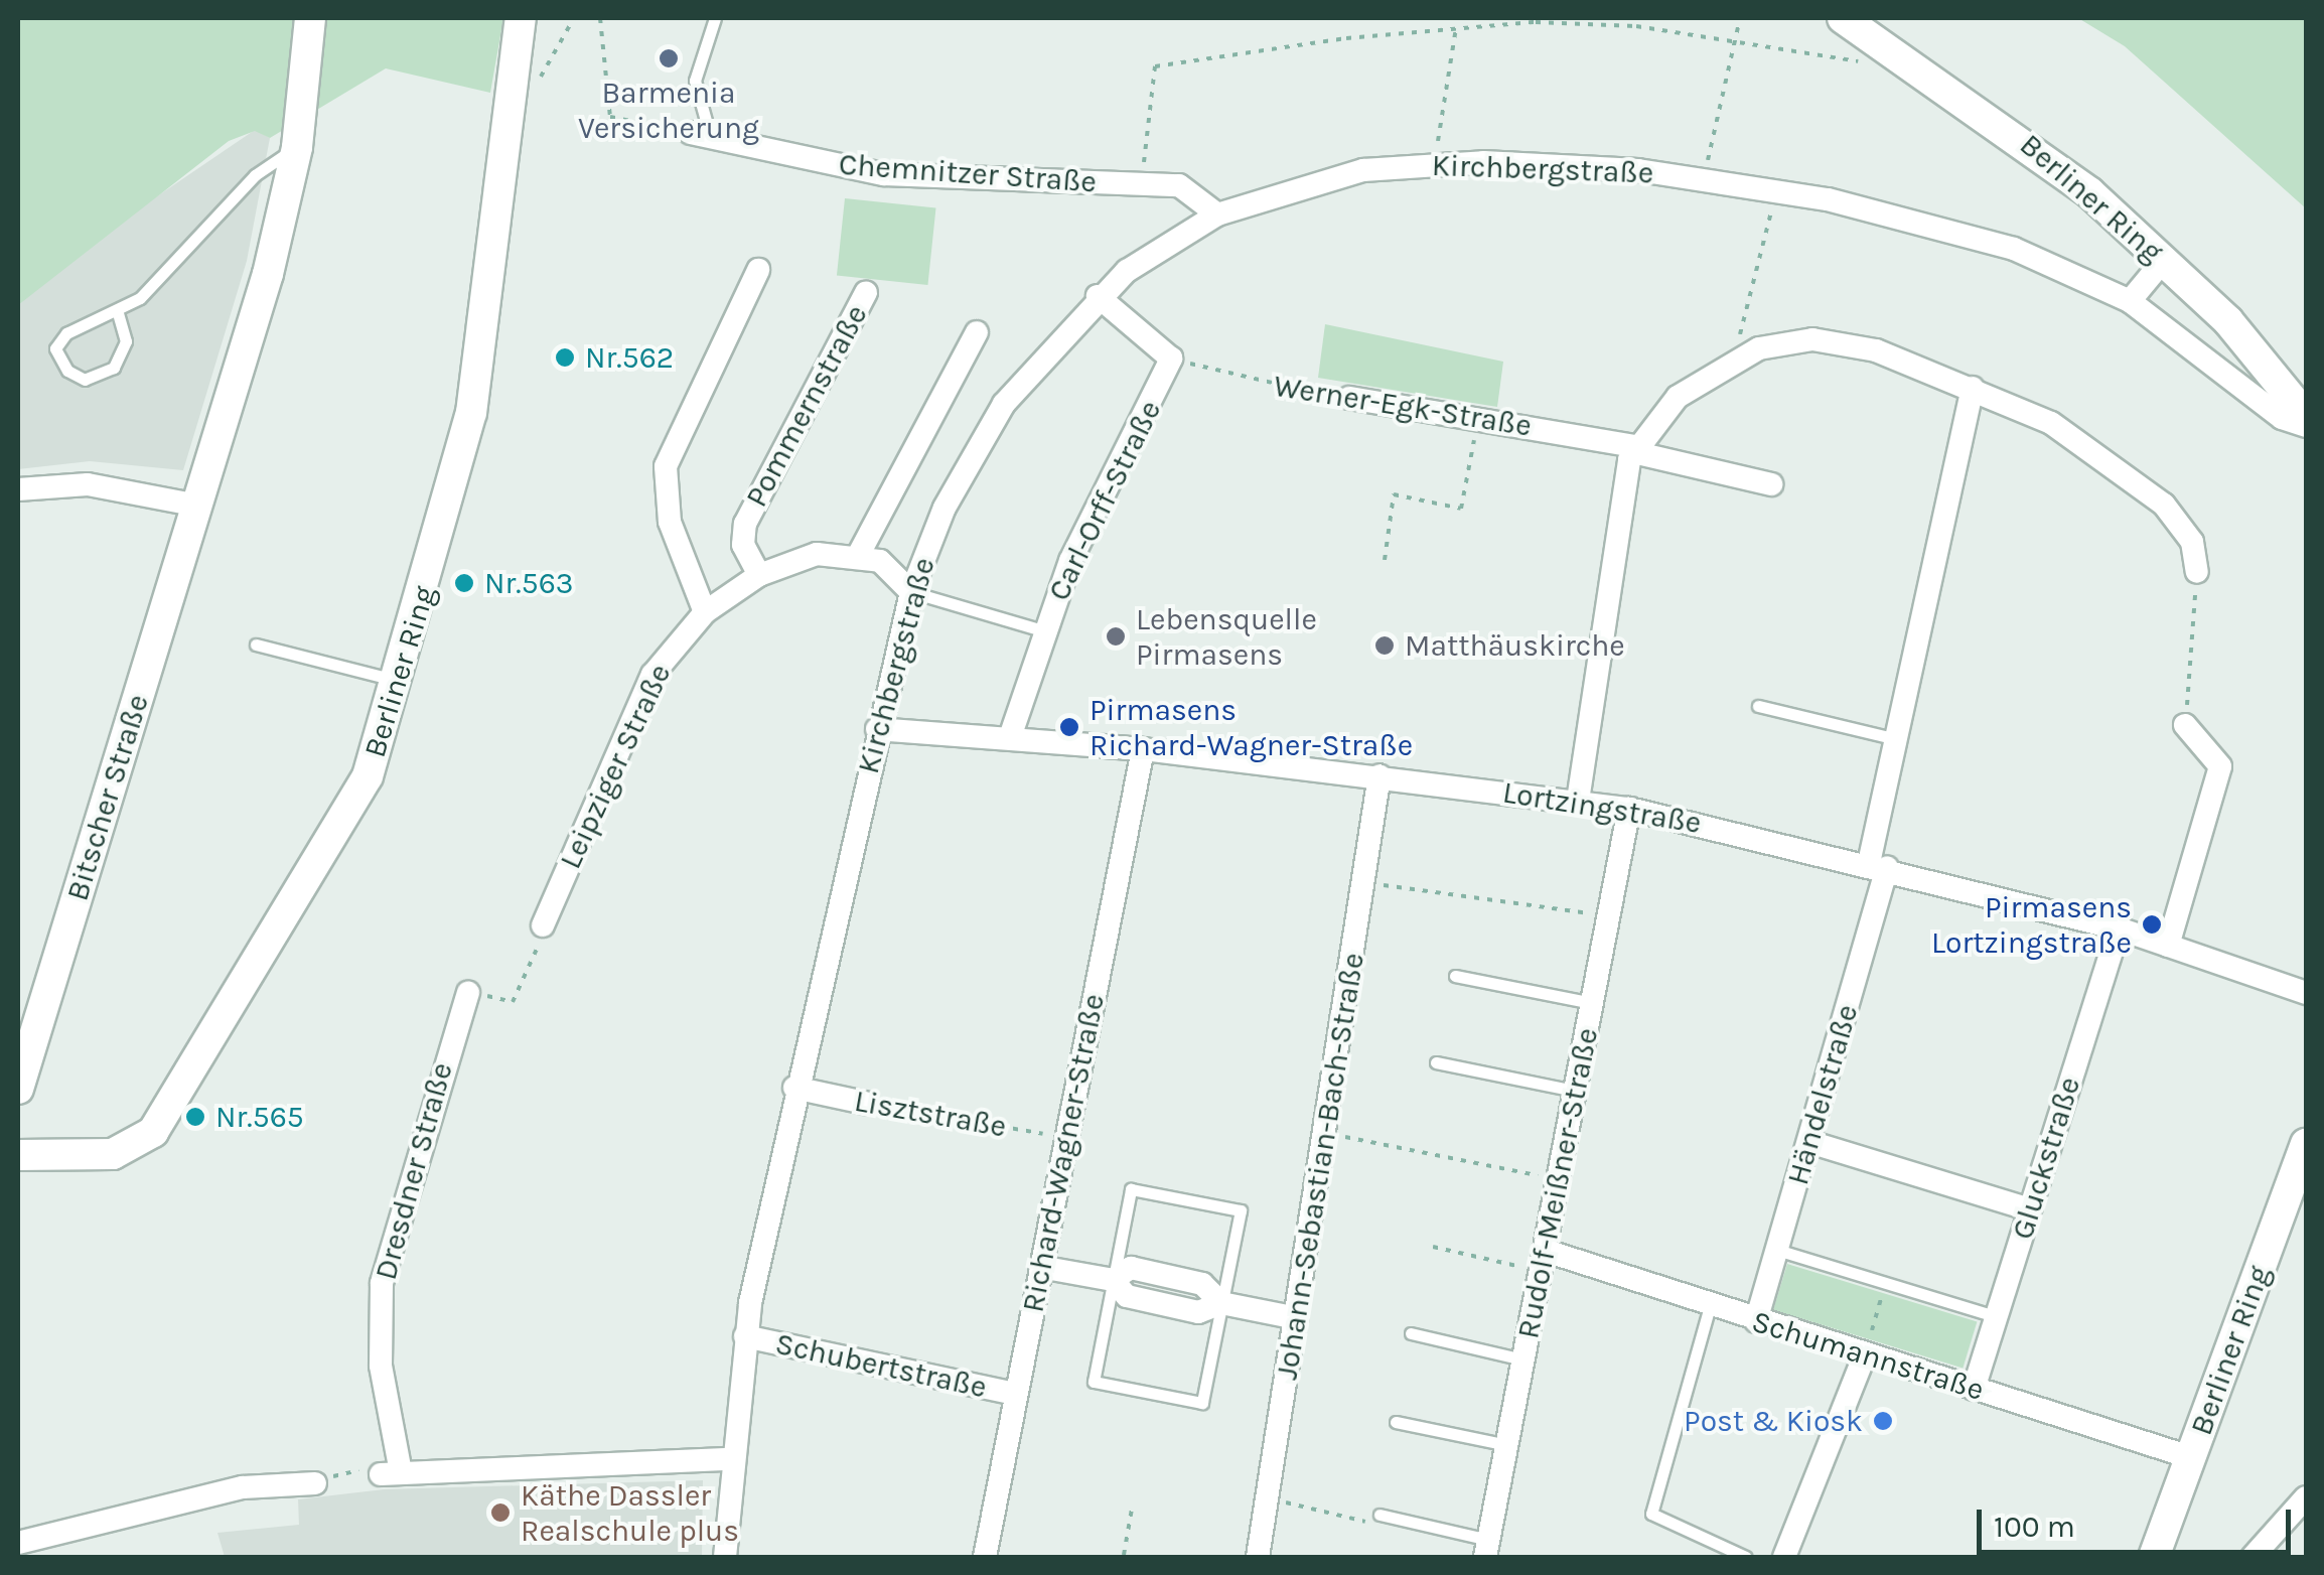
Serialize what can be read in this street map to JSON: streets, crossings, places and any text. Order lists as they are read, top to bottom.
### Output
{
  "streets": {
    "street": [
      "Kirchbergstraße",
      "Chemnitzer Straße",
      "Berliner Ring",
      "Pommernstraße",
      "Werner-Egk-Straße",
      "Carl-Orff-Straße",
      "Leipziger Straße",
      "Bitscher Straße",
      "Lortzingstraße",
      "Händelstraße",
      "Lisztstraße",
      "Richard-Wagner-Straße",
      "Gluckstraße",
      "Johann-Sebastian-Bach-Straße",
      "Dresdner Straße",
      "Rudolf-Meißner-Straße",
      "Schumannstraße",
      "Schubertstraße"
    ]
  },
  "crossings": [
    ["Kirchbergstraße", "Chemnitzer Straße"],
    ["Kirchbergstraße", "Lortzingstraße"],
    ["Kirchbergstraße", "Lisztstraße"],
    ["Kirchbergstraße", "Schubertstraße"],
    ["Berliner Ring", "Schumannstraße"],
    ["Pommernstraße", "Leipziger Straße"],
    ["Werner-Egk-Straße", "Carl-Orff-Straße"],
    ["Carl-Orff-Straße", "Lortzingstraße"],
    ["Lortzingstraße", "Händelstraße"],
    ["Lortzingstraße", "Richard-Wagner-Straße"],
    ["Lortzingstraße", "Gluckstraße"],
    ["Lortzingstraße", "Johann-Sebastian-Bach-Straße"],
    ["Lortzingstraße", "Rudolf-Meißner-Straße"],
    ["Händelstraße", "Schumannstraße"],
    ["Lisztstraße", "Richard-Wagner-Straße"],
    ["Richard-Wagner-Straße", "Schubertstraße"],
    ["Gluckstraße", "Schumannstraße"],
    ["Rudolf-Meißner-Straße", "Schumannstraße"]
  ],
  "places": [
    "Barmenia Versicherung",
    "Nr.562",
    "Nr.563",
    "Lebensquelle Pirmasens",
    "Matthäuskirche",
    "Pirmasens Richard-Wagner-Straße",
    "Pirmasens Lortzingstraße",
    "Nr.565",
    "Post & Kiosk",
    "Käthe Dassler Realschule plus"
  ],
  "scale_bar": "100 m"
}
